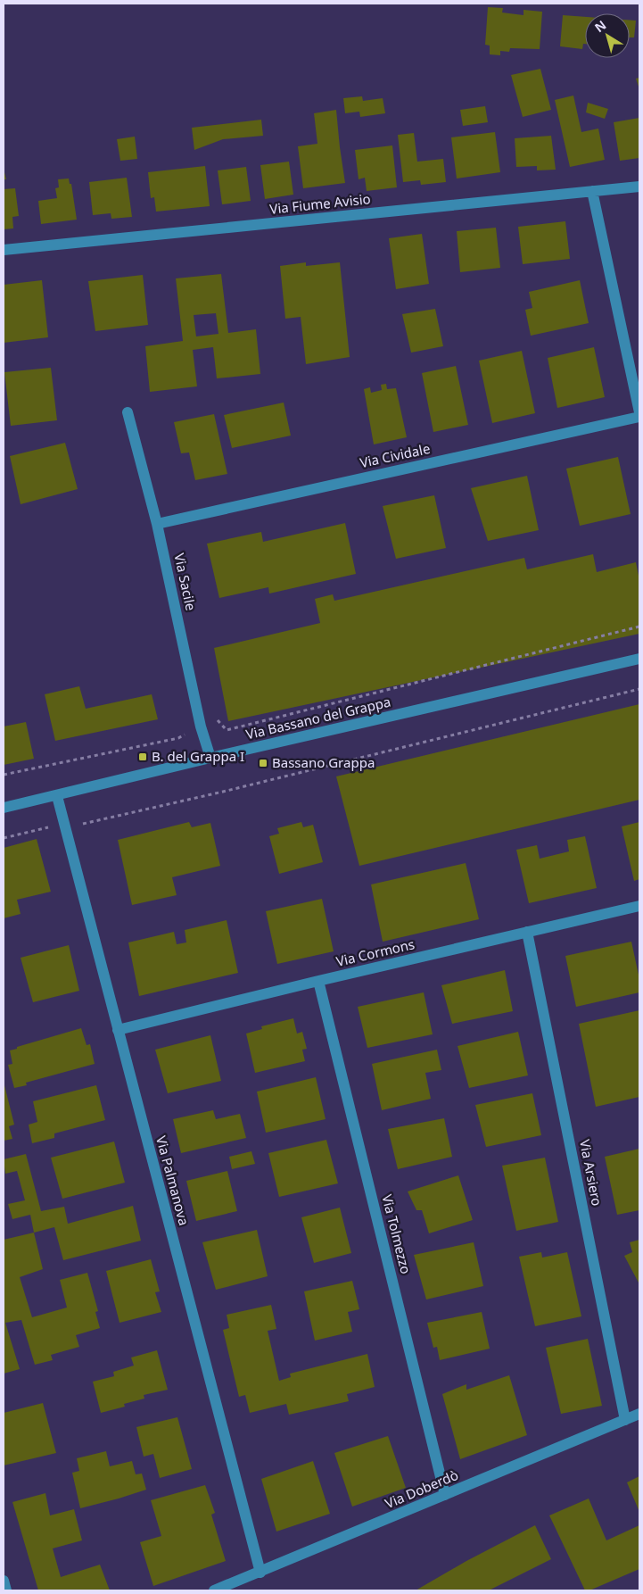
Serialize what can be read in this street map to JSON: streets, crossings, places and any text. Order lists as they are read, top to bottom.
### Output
{
  "streets": {
    "street": [
      "Via Fiume Avisio",
      "Via Cividale",
      "Via Sacile",
      "Via Bassano del Grappa",
      "Via Cormons",
      "Via Arsiero",
      "Via Palmanova",
      "Via Tolmezzo",
      "Via Doberdò"
    ]
  },
  "crossings": [
    ["Via Cividale", "Via Sacile"],
    ["Via Sacile", "Via Bassano del Grappa"],
    ["Via Bassano del Grappa", "Via Palmanova"],
    ["Via Cormons", "Via Arsiero"],
    ["Via Cormons", "Via Palmanova"],
    ["Via Cormons", "Via Tolmezzo"],
    ["Via Arsiero", "Via Doberdò"],
    ["Via Palmanova", "Via Doberdò"],
    ["Via Tolmezzo", "Via Doberdò"]
  ],
  "places": {
    "transit": ["B. del Grappa I", "Bassano Grappa"]
  },
  "north": "top left"
}
